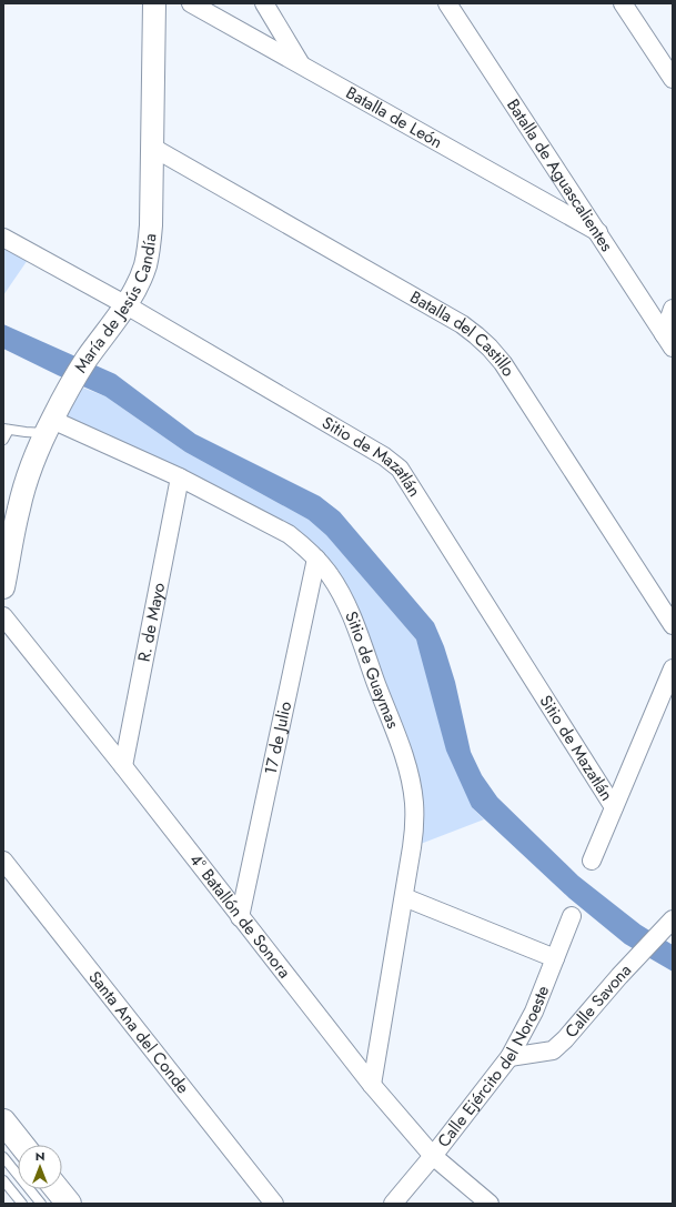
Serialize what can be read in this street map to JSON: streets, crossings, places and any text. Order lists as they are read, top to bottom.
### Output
{
  "streets": {
    "street": [
      "Batalla de León",
      "Batalla de Aguascalientes",
      "María de Jesús Candía",
      "Batalla del Castillo",
      "Sitio de Mazatlán",
      "R. de Mayo",
      "Sitio de Guaymas",
      "17 de Julio",
      "4° Batallón de Sonora",
      "Calle Savona",
      "Santa Ana del Conde",
      "Calle Ejército del Noroeste"
    ]
  },
  "crossings": [
    ["Batalla de León", "Batalla de Aguascalientes"],
    ["María de Jesús Candía", "Batalla del Castillo"],
    ["María de Jesús Candía", "Sitio de Mazatlán"],
    ["María de Jesús Candía", "Sitio de Guaymas"],
    ["R. de Mayo", "Sitio de Guaymas"],
    ["R. de Mayo", "4° Batallón de Sonora"],
    ["Sitio de Guaymas", "17 de Julio"],
    ["Sitio de Guaymas", "4° Batallón de Sonora"],
    ["17 de Julio", "4° Batallón de Sonora"],
    ["4° Batallón de Sonora", "Calle Ejército del Noroeste"],
    ["Calle Savona", "Calle Ejército del Noroeste"]
  ],
  "north": "top"
}
